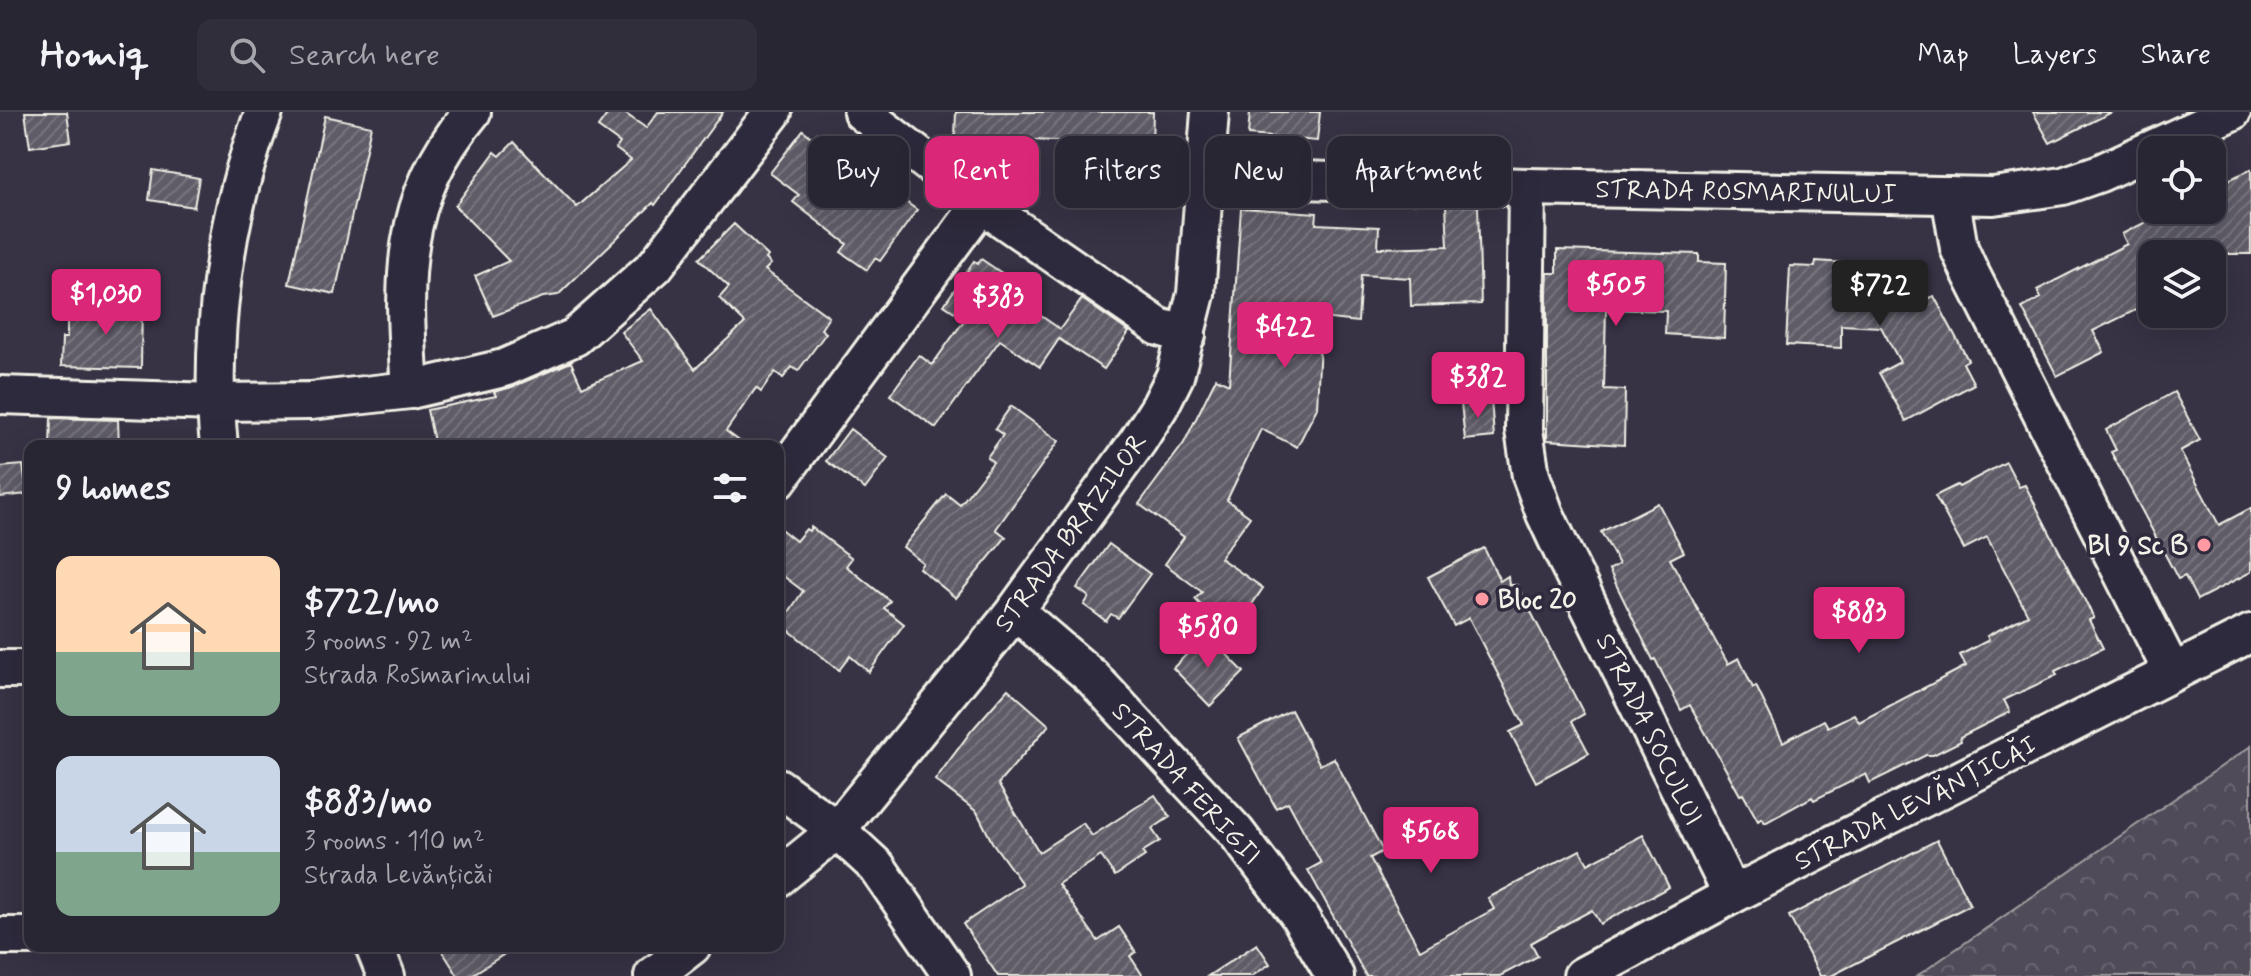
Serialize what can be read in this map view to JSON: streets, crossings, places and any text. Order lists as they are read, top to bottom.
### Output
{
  "streets": {
    "street": [
      "STRADA ROSMARINULUI",
      "STRADA BRAZILOR",
      "STRADA SOCULUI",
      "STRADA FERIGII",
      "STRADA LEVĂNȚICĂI"
    ]
  },
  "crossings": [
    ["STRADA ROSMARINULUI", "STRADA SOCULUI"],
    ["STRADA BRAZILOR", "STRADA FERIGII"],
    ["STRADA SOCULUI", "STRADA LEVĂNȚICĂI"]
  ],
  "places": ["Bl 9 Sc B", "Bloc 20"],
  "page": {
    "header": "Homiq",
    "search": "Search here",
    "nav": ["Map", "Layers", "Share"],
    "chip": [
      "Buy",
      "Rent",
      "Filters",
      "New",
      "Apartment"
    ],
    "price": [
      "$505",
      "$722",
      "$1,030",
      "$383",
      "$422",
      "$382",
      "$883",
      "$580",
      "$568"
    ],
    "heading": "9 homes",
    "list": [
      {
        "name": "$722/mo",
        "note": "3 rooms · 92 m² · Strada Rosmarinului"
      },
      {
        "name": "$883/mo",
        "note": "3 rooms · 110 m² · Strada Levănțicăi"
      }
    ]
  }
}
